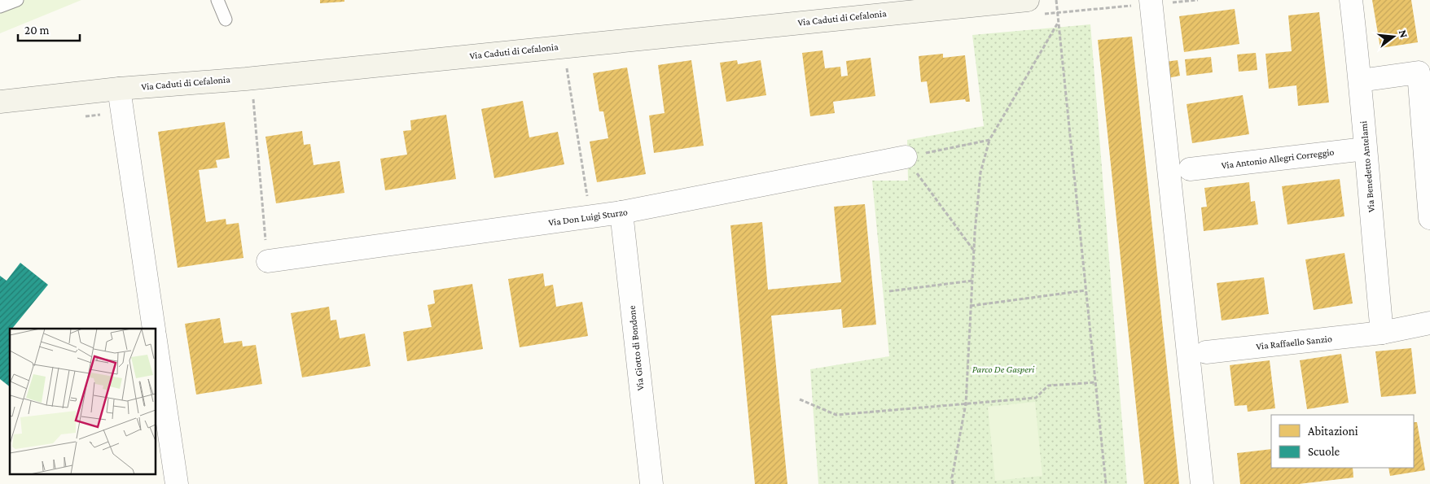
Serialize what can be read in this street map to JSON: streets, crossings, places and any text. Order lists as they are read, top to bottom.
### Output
{
  "streets": {
    "street": [
      "Via Caduti di Cefalonia",
      "Via Antonio Allegri Correggio",
      "Via Benedetto Antelami",
      "Via Don Luigi Sturzo",
      "Via Raffaello Sanzio",
      "Via Giotto di Bondone"
    ]
  },
  "crossings": [
    ["Via Antonio Allegri Correggio", "Via Benedetto Antelami"],
    ["Via Benedetto Antelami", "Via Raffaello Sanzio"],
    ["Via Don Luigi Sturzo", "Via Giotto di Bondone"]
  ],
  "parks": ["Parco De Gasperi"],
  "legend": ["Abitazioni", "Scuole"],
  "scale_bar": "20 m",
  "north": "right"
}
